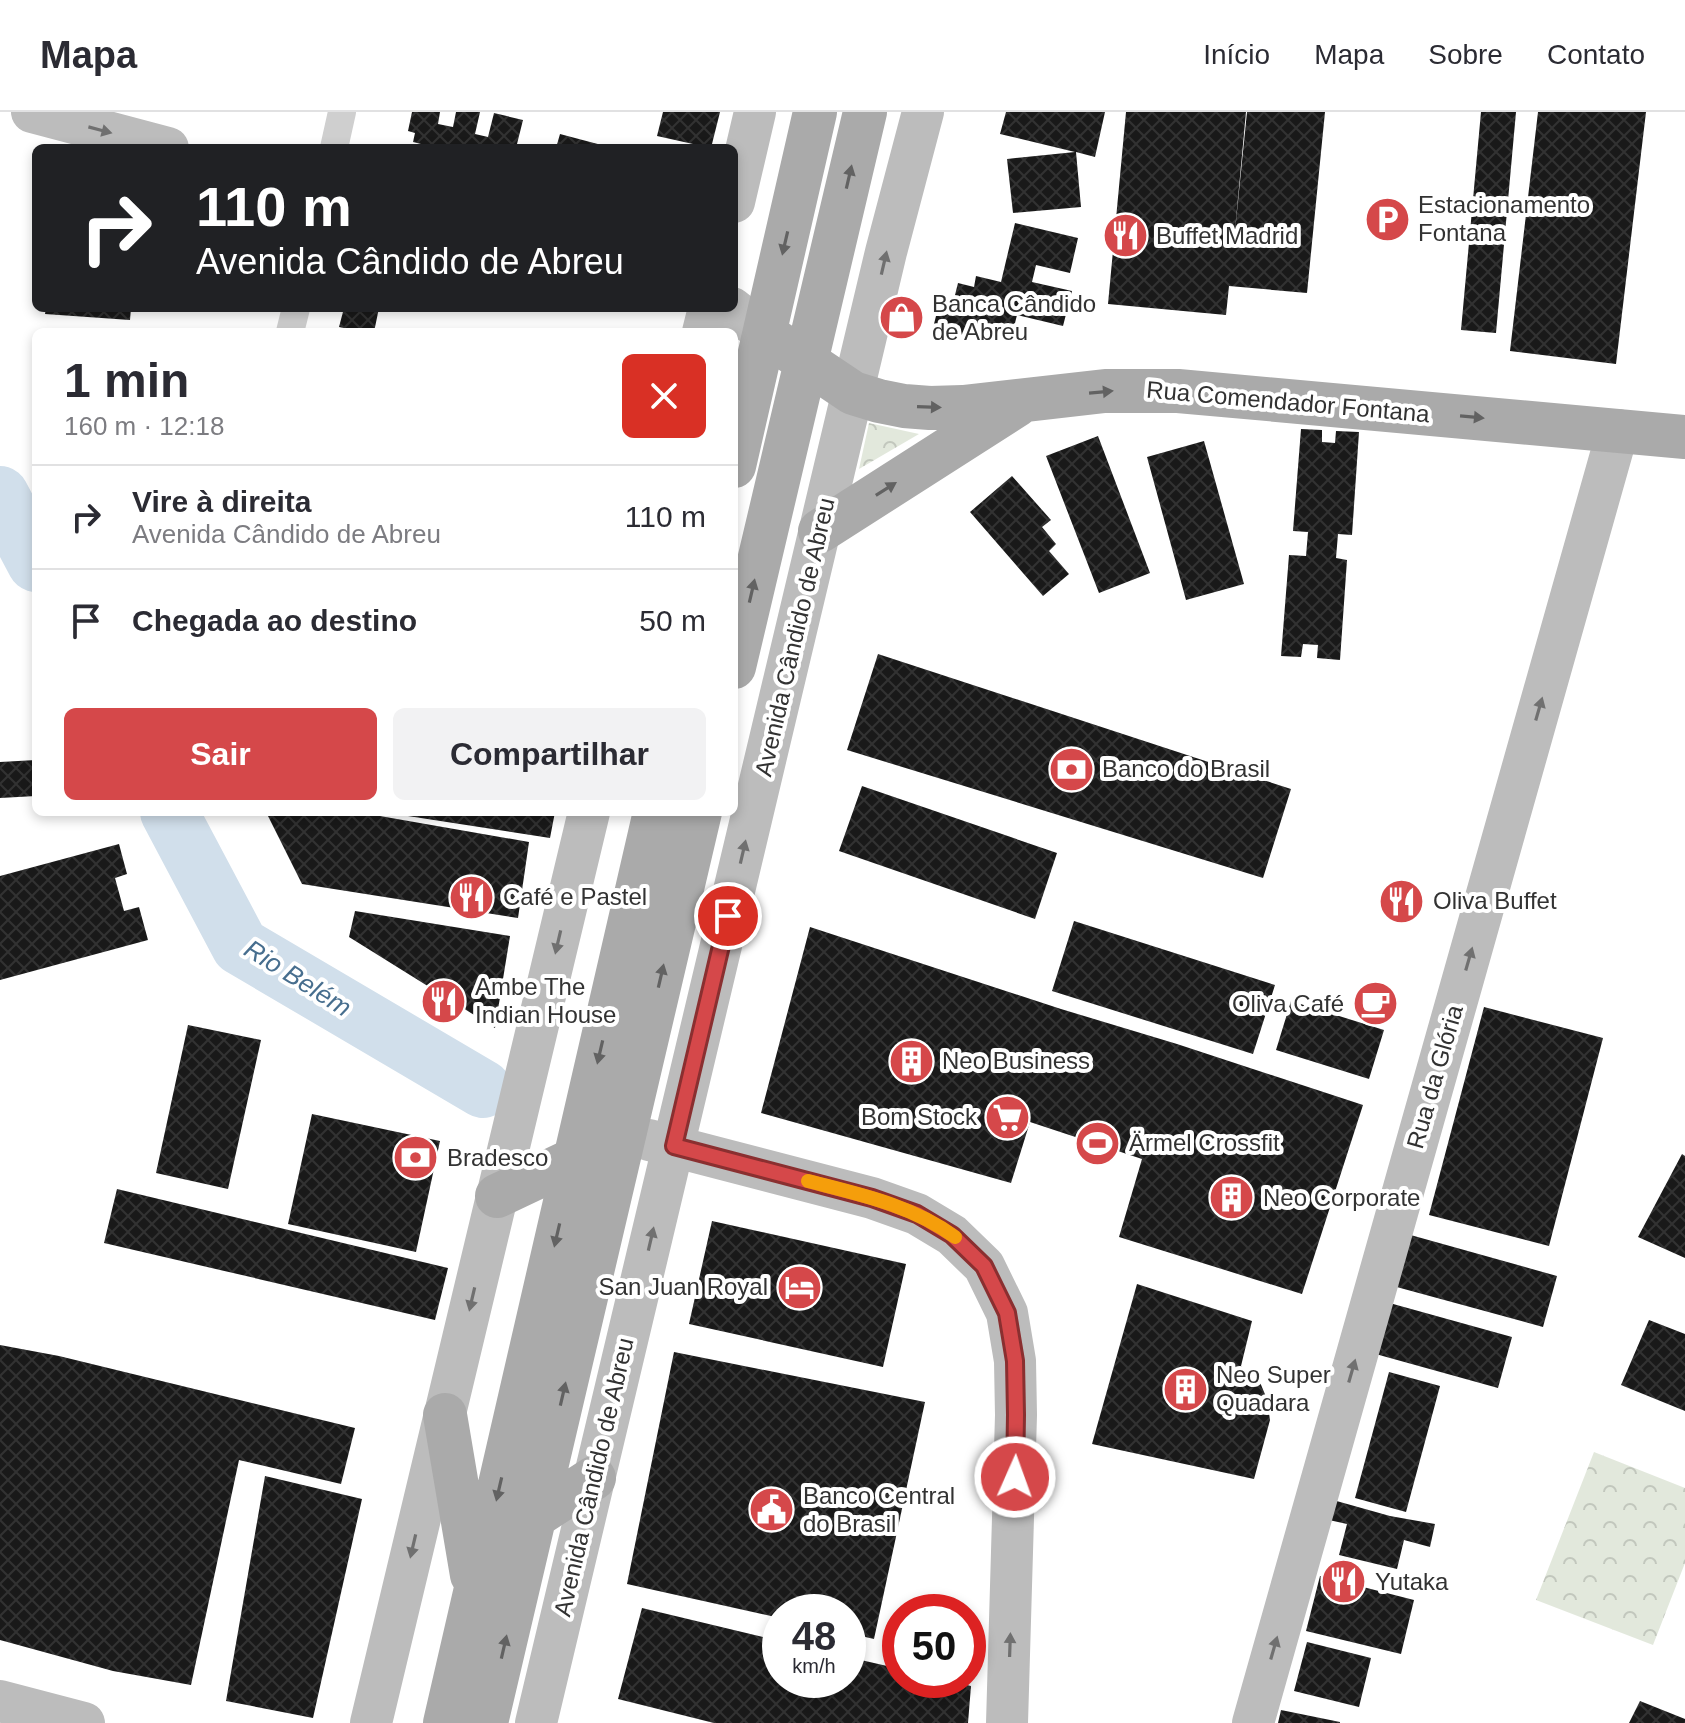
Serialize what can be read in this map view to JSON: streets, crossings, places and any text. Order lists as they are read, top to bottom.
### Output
{
  "streets": {
    "main road": ["Rua Comendador Fontana", "Avenida Cândido de Abreu"],
    "street": ["Rua da Glória"]
  },
  "crossings": [
    ["Rua Comendador Fontana", "Avenida Cândido de Abreu"],
    ["Rua Comendador Fontana", "Rua da Glória"]
  ],
  "one_way": ["Rua Comendador Fontana", "Rua da Glória"],
  "water": ["Rio Belém"],
  "places": {
    "parking": ["Estacionamento Fontana"],
    "restaurant": [
      "Buffet Madrid",
      "Café e Pastel",
      "Oliva Buffet",
      "Ambe The Indian House",
      "Yutaka"
    ],
    "shop": ["Banca Cândido de Abreu"],
    "bank": ["Banco do Brasil", "Bradesco"],
    "cafe": ["Oliva Café"],
    "building": ["Neo Business", "Neo Corporate", "Neo Super Quadara"],
    "supermarket": ["Bom Stock"],
    "sports": ["Ärmel Crossfit"],
    "hotel": ["San Juan Royal"],
    "public building": ["Banco Central do Brasil"]
  },
  "page": {
    "header": "Mapa",
    "nav": [
      "Início",
      "Mapa",
      "Sobre",
      "Contato"
    ],
    "turn": ["110 m", "Avenida Cândido de Abreu"],
    "heading": ["1 min", "160 m · 12:18"],
    "list": [
      {
        "name": "Vire à direita",
        "note": "Avenida Cândido de Abreu",
        "value": "110 m"
      },
      {
        "name": "Chegada ao destino",
        "value": "50 m"
      }
    ],
    "buttons": ["Sair", "Compartilhar"],
    "speed": "48 km/h",
    "limit": "50"
  }
}
